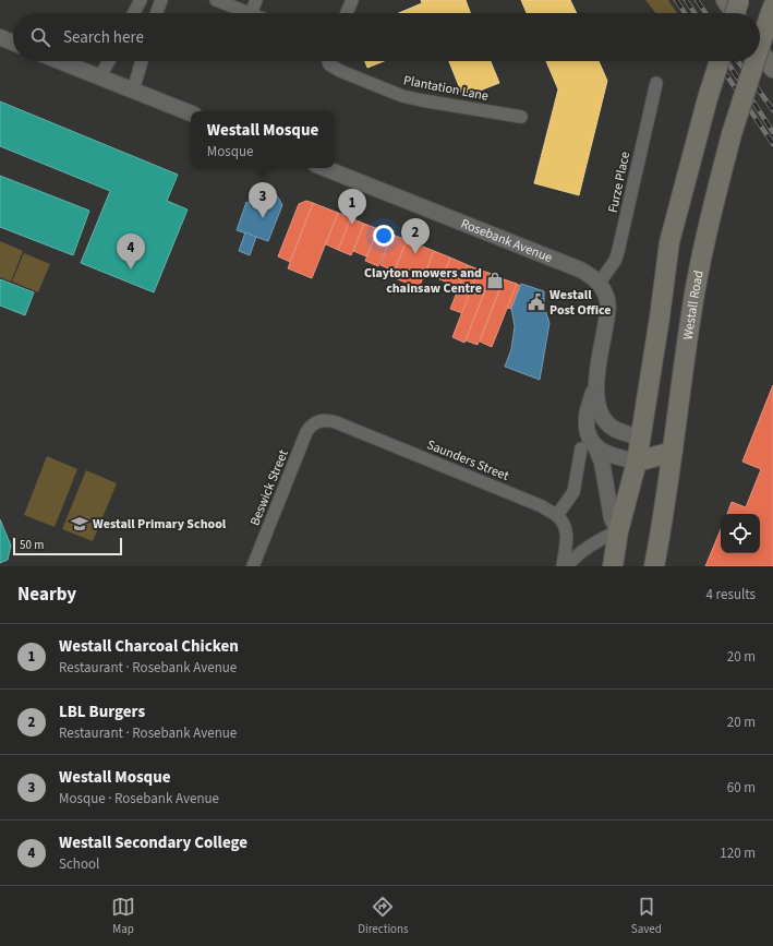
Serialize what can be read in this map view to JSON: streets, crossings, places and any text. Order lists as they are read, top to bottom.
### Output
{
  "streets": {
    "main road": ["Westall Road"],
    "street": [
      "Plantation Lane",
      "Furze Place",
      "Rosebank Avenue",
      "Saunders Street",
      "Beswick Street"
    ]
  },
  "crossings": [
    ["Furze Place", "Rosebank Avenue"],
    ["Saunders Street", "Beswick Street"]
  ],
  "places": {
    "shop": ["Clayton mowers and chainsaw Centre"],
    "public building": ["Westall Post Office"],
    "school or university": ["Westall Primary School"]
  },
  "scale_bar": "50 m",
  "page": {
    "search": "Search here",
    "popup": ["Westall Mosque", "Mosque"],
    "pins": [
      "3",
      "1",
      "2",
      "4"
    ],
    "scale": "50 m",
    "heading": ["Nearby", "4 results"],
    "list": [
      {
        "mark": "1",
        "name": "Westall Charcoal Chicken",
        "note": "Restaurant · Rosebank Avenue",
        "value": "20 m"
      },
      {
        "mark": "2",
        "name": "LBL Burgers",
        "note": "Restaurant · Rosebank Avenue",
        "value": "20 m"
      },
      {
        "mark": "3",
        "name": "Westall Mosque",
        "note": "Mosque · Rosebank Avenue",
        "value": "60 m"
      },
      {
        "mark": "4",
        "name": "Westall Secondary College",
        "note": "School",
        "value": "120 m"
      }
    ],
    "nav": ["Map", "Directions", "Saved"]
  }
}
